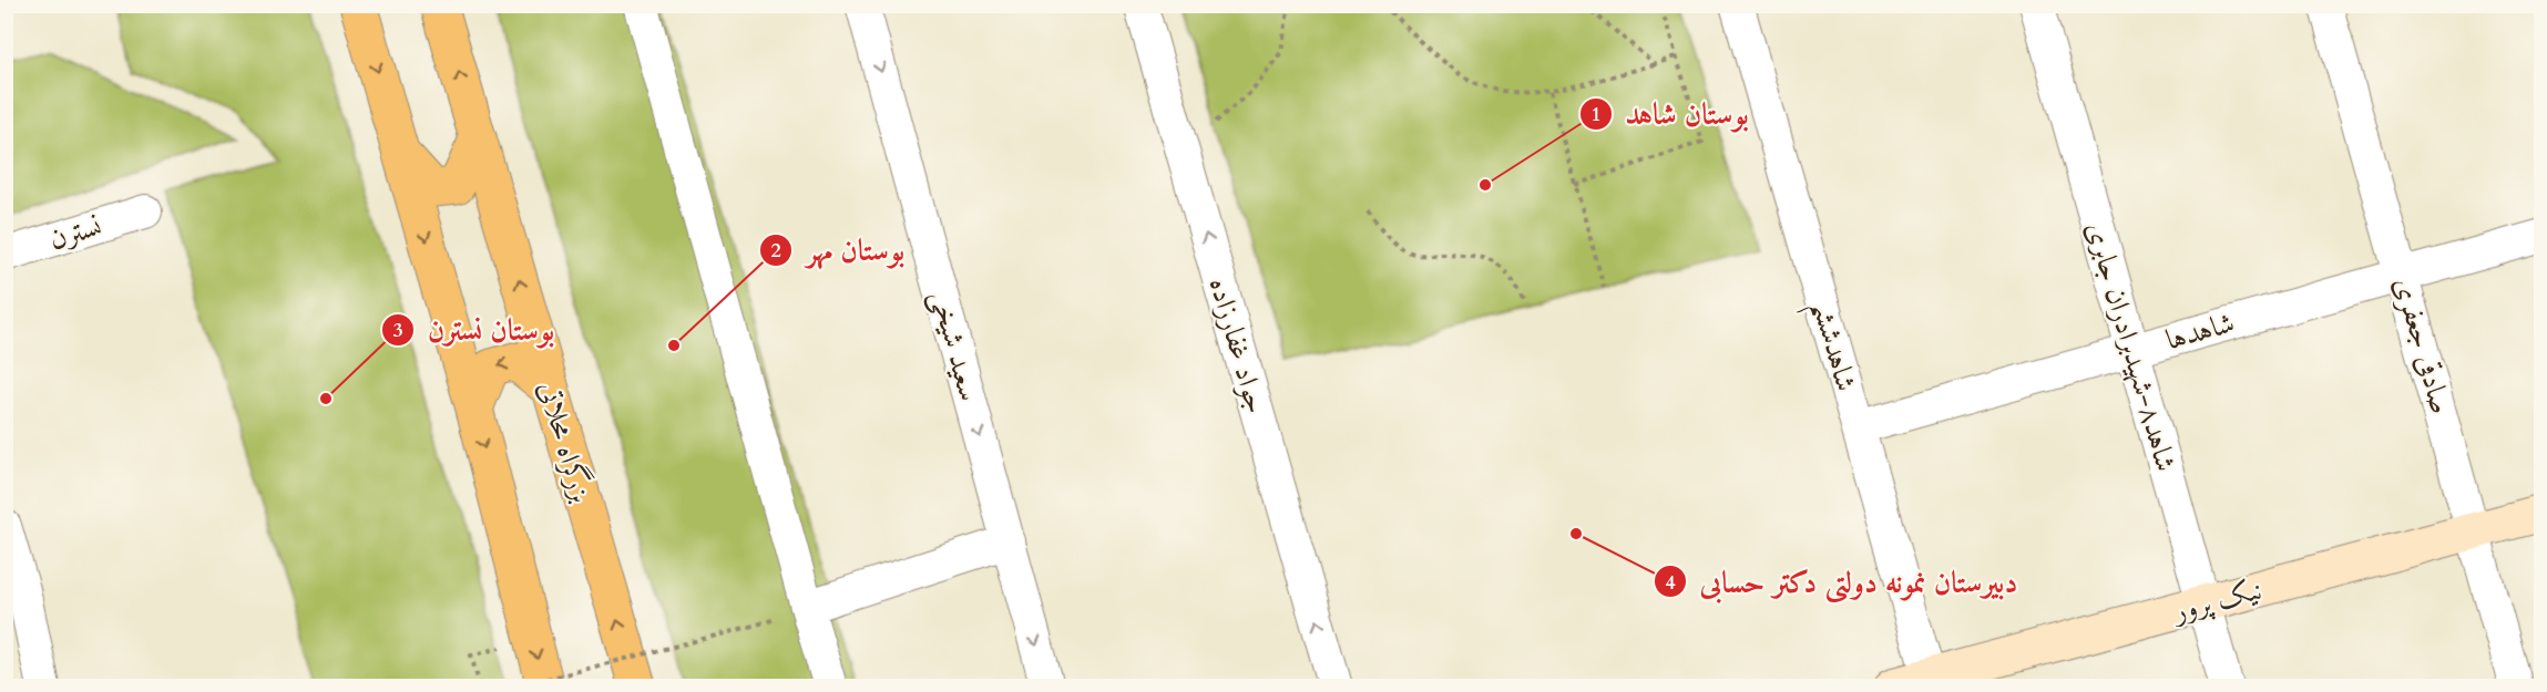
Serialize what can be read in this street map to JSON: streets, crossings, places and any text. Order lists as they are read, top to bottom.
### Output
{
  "streets": {
    "highway": ["بزرگراه محلاتی"],
    "street": [
      "نسترن",
      "شاهدها",
      "سعید شیخی",
      "جواد غفارزاده",
      "شاهدششم",
      "صادقی جعفری",
      "شاهد۸-شهیدبرادران جابری",
      "نیک پرور"
    ]
  },
  "crossings": [
    ["شاهدها", "شاهدششم"],
    ["شاهدها", "صادقی جعفری"],
    ["شاهدها", "شاهد۸-شهیدبرادران جابری"],
    ["شاهدششم", "نیک پرور"],
    ["صادقی جعفری", "نیک پرور"],
    ["شاهد۸-شهیدبرادران جابری", "نیک پرور"]
  ],
  "one_way": ["جواد غفارزاده"],
  "places": [
    "بوستان شاهد",
    "بوستان مهر",
    "بوستان نسترن",
    "دبیرستان نمونه دولتی دکتر حسابی"
  ]
}
